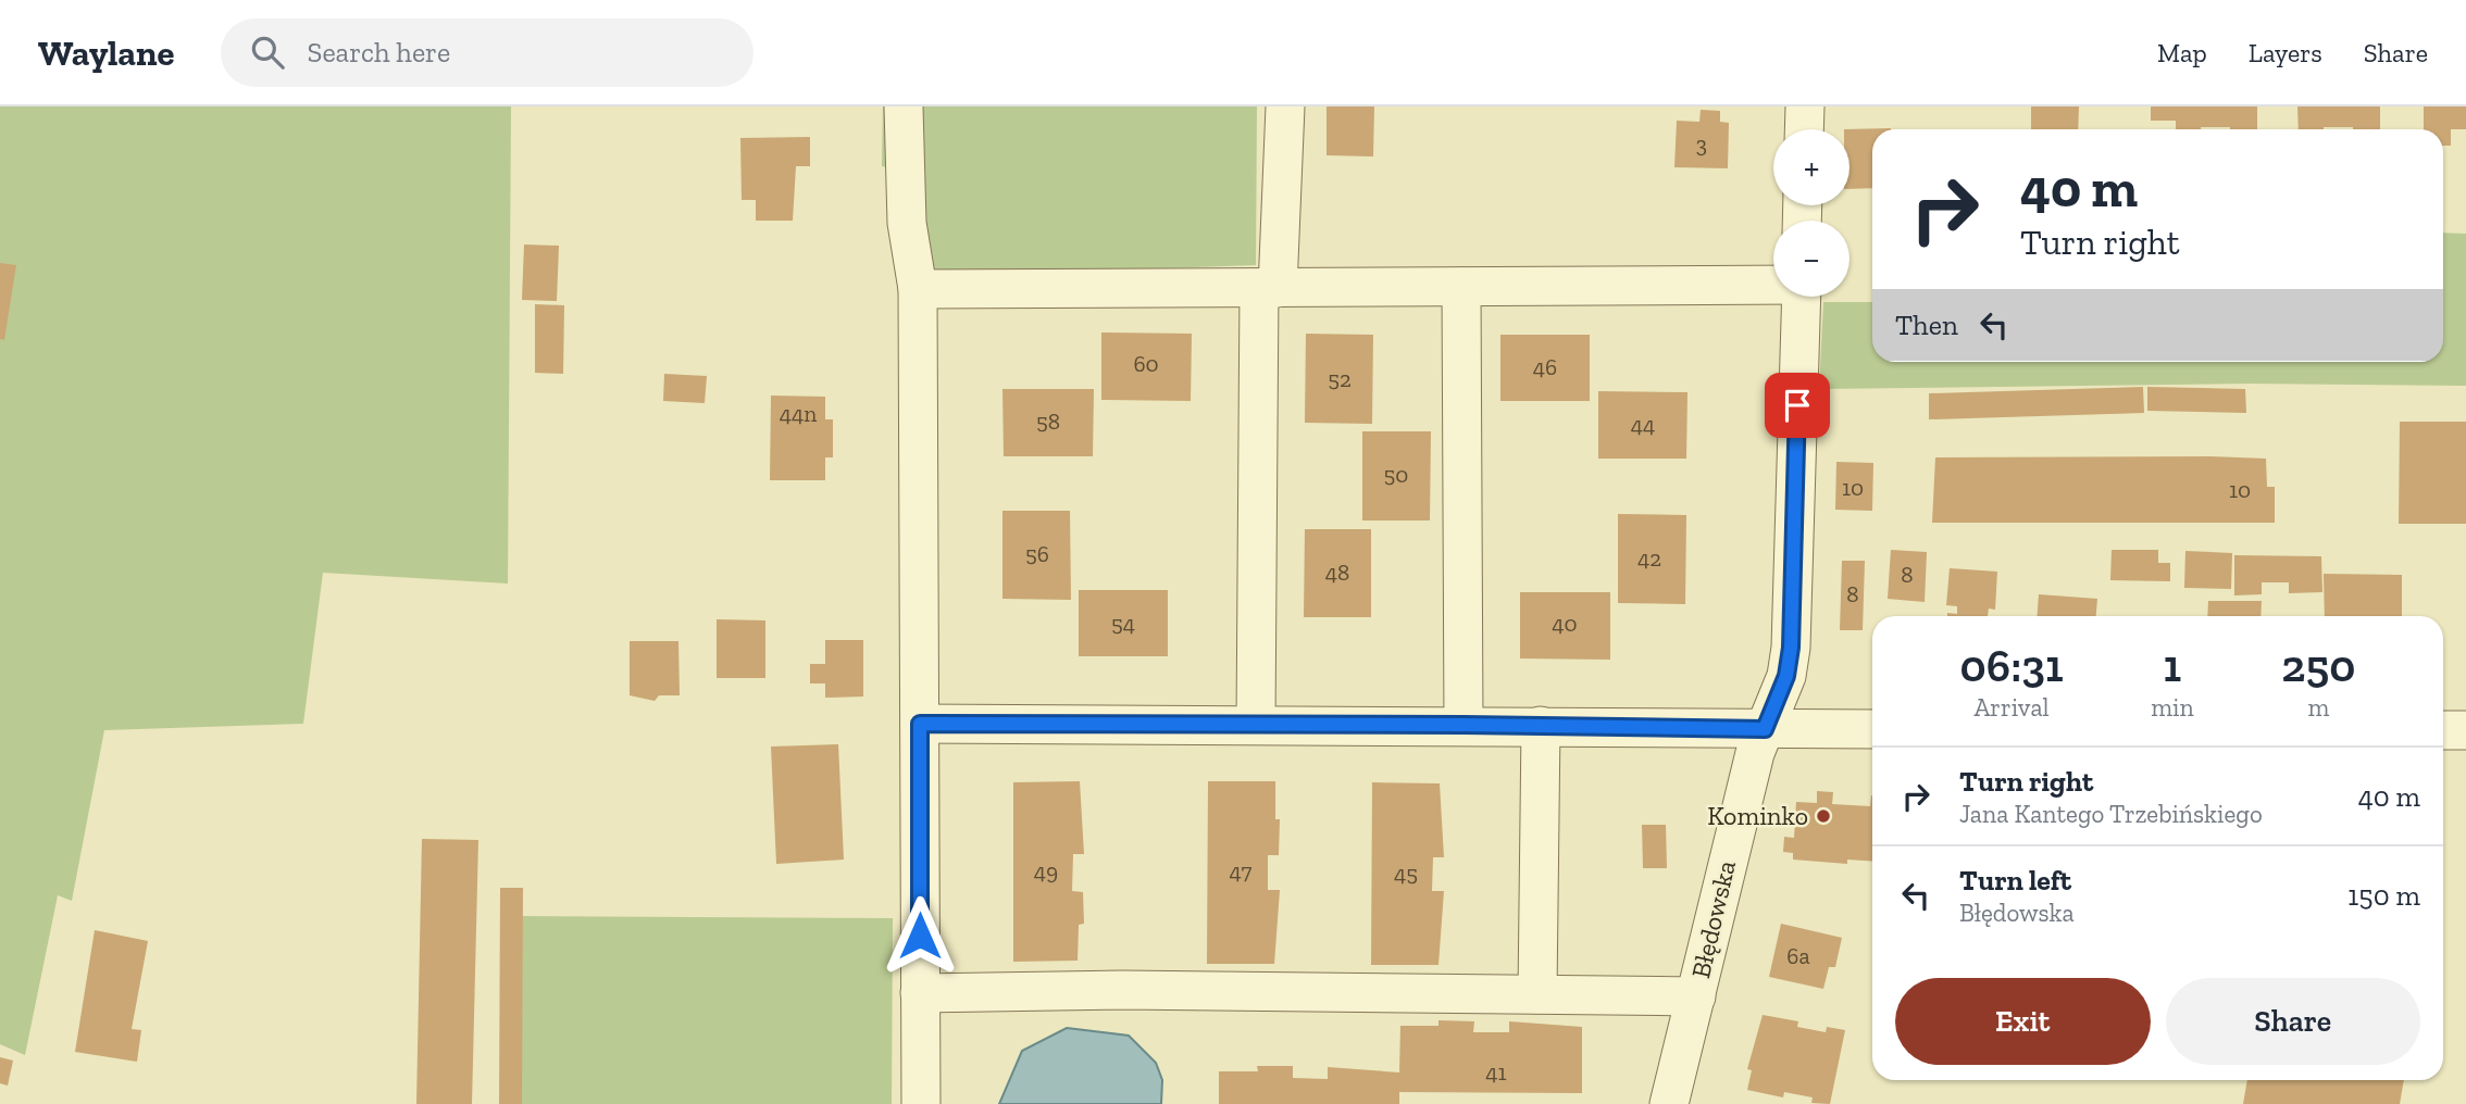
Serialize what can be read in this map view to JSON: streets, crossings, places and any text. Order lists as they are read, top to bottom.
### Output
{
  "streets": {
    "street": ["Błędowska"]
  },
  "places": ["Kominko"],
  "house_numbers": [
    "3",
    "60",
    "46",
    "52",
    "44n",
    "58",
    "44",
    "50",
    "10",
    "10",
    "56",
    "42",
    "48",
    "8",
    "8",
    "54",
    "40",
    "49",
    "47",
    "45",
    "6a",
    "41"
  ],
  "page": {
    "header": "Waylane",
    "search": "Search here",
    "nav": ["Map", "Layers", "Share"],
    "map_buttons": ["+", "−"],
    "turn": ["40 m", "Turn right"],
    "then": "Then",
    "eta": [
      "06:31",
      "Arrival",
      "1",
      "min",
      "250",
      "m"
    ],
    "list": [
      {
        "name": "Turn right",
        "note": "Jana Kantego Trzebińskiego",
        "value": "40 m"
      },
      {
        "name": "Turn left",
        "note": "Błędowska",
        "value": "150 m"
      }
    ],
    "buttons": ["Exit", "Share"]
  }
}
